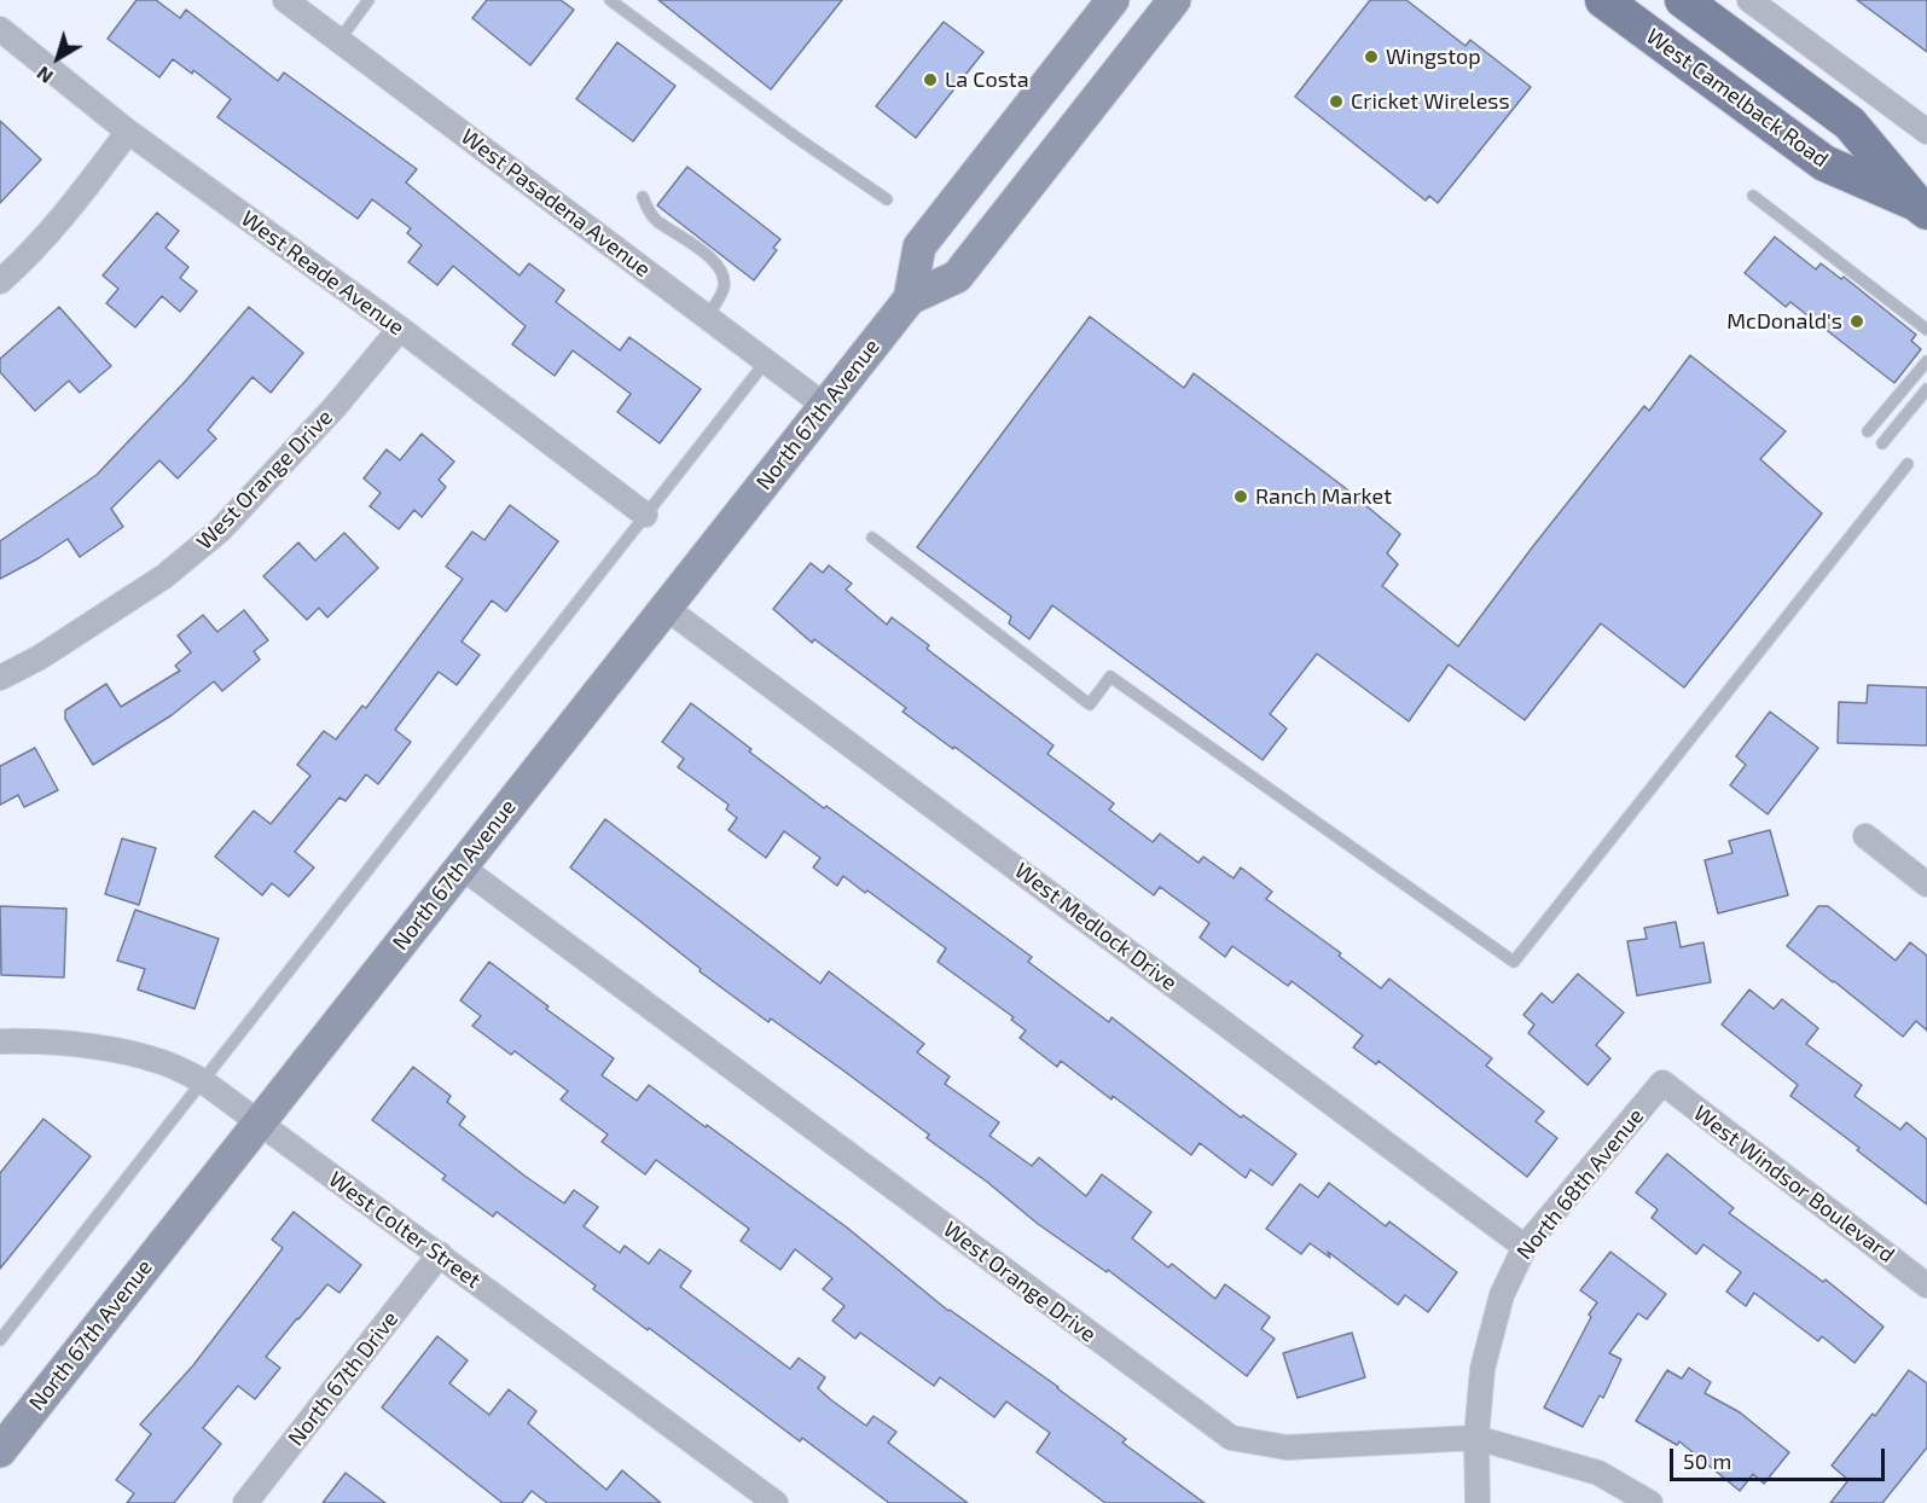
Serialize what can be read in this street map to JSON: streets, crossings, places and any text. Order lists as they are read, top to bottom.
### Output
{
  "streets": {
    "main road": ["West Camelback Road", "North 67th Avenue"],
    "street": [
      "West Pasadena Avenue",
      "West Reade Avenue",
      "West Orange Drive",
      "West Medlock Drive",
      "North 68th Avenue",
      "West Windsor Boulevard",
      "West Colter Street",
      "North 67th Drive"
    ]
  },
  "crossings": [
    ["West Pasadena Avenue", "North 67th Avenue"],
    ["West Reade Avenue", "West Orange Drive"],
    ["North 67th Avenue", "West Orange Drive"],
    ["North 67th Avenue", "West Medlock Drive"],
    ["North 67th Avenue", "West Colter Street"],
    ["West Orange Drive", "North 68th Avenue"],
    ["West Medlock Drive", "North 68th Avenue"],
    ["North 68th Avenue", "West Windsor Boulevard"],
    ["West Colter Street", "North 67th Drive"]
  ],
  "places": [
    "Wingstop",
    "La Costa",
    "Cricket Wireless",
    "McDonald's",
    "Ranch Market"
  ],
  "scale_bar": "50 m",
  "north": "bottom left"
}
